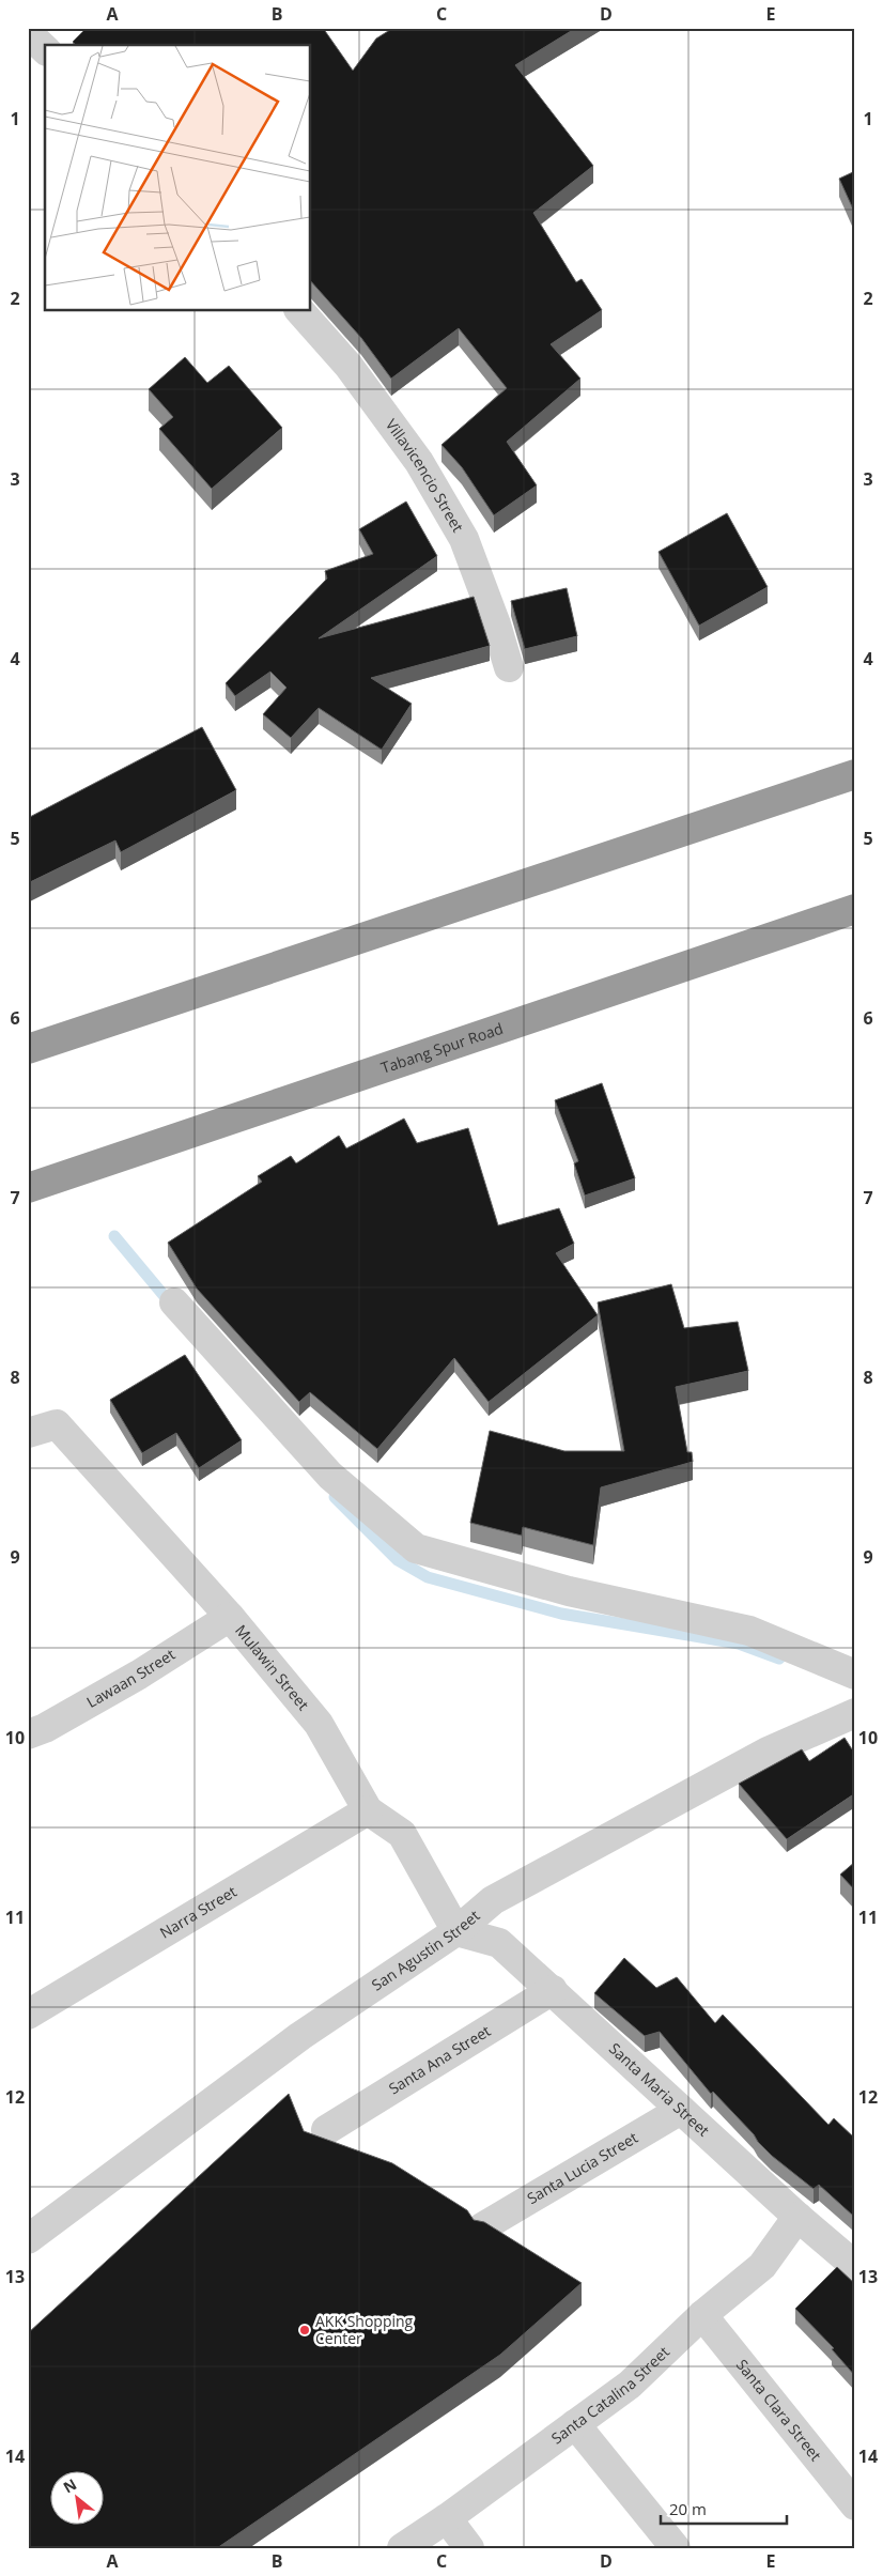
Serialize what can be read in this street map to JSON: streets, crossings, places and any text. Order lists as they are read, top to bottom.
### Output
{
  "streets": {
    "highway": ["Tabang Spur Road"],
    "street": [
      "Villavicencio Street",
      "Mulawin Street",
      "Lawaan Street",
      "Narra Street",
      "San Agustin Street",
      "Santa Ana Street",
      "Santa Maria Street",
      "Santa Lucia Street",
      "Santa Catalina Street",
      "Santa Clara Street"
    ]
  },
  "crossings": [
    ["Mulawin Street", "Lawaan Street"],
    ["Mulawin Street", "Narra Street"],
    ["Mulawin Street", "San Agustin Street"],
    ["Mulawin Street", "Santa Maria Street"],
    ["San Agustin Street", "Santa Maria Street"],
    ["Santa Ana Street", "Santa Maria Street"],
    ["Santa Maria Street", "Santa Lucia Street"],
    ["Santa Maria Street", "Santa Catalina Street"],
    ["Santa Catalina Street", "Santa Clara Street"]
  ],
  "places": ["AKK Shopping Center"],
  "scale_bar": "20 m",
  "north": "top left",
  "grid": {
    "columns": [
      "A",
      "B",
      "C",
      "D",
      "E"
    ],
    "rows": [
      "1",
      "2",
      "3",
      "4",
      "5",
      "6",
      "7",
      "8",
      "9",
      "10",
      "11",
      "12",
      "13",
      "14"
    ]
  }
}
